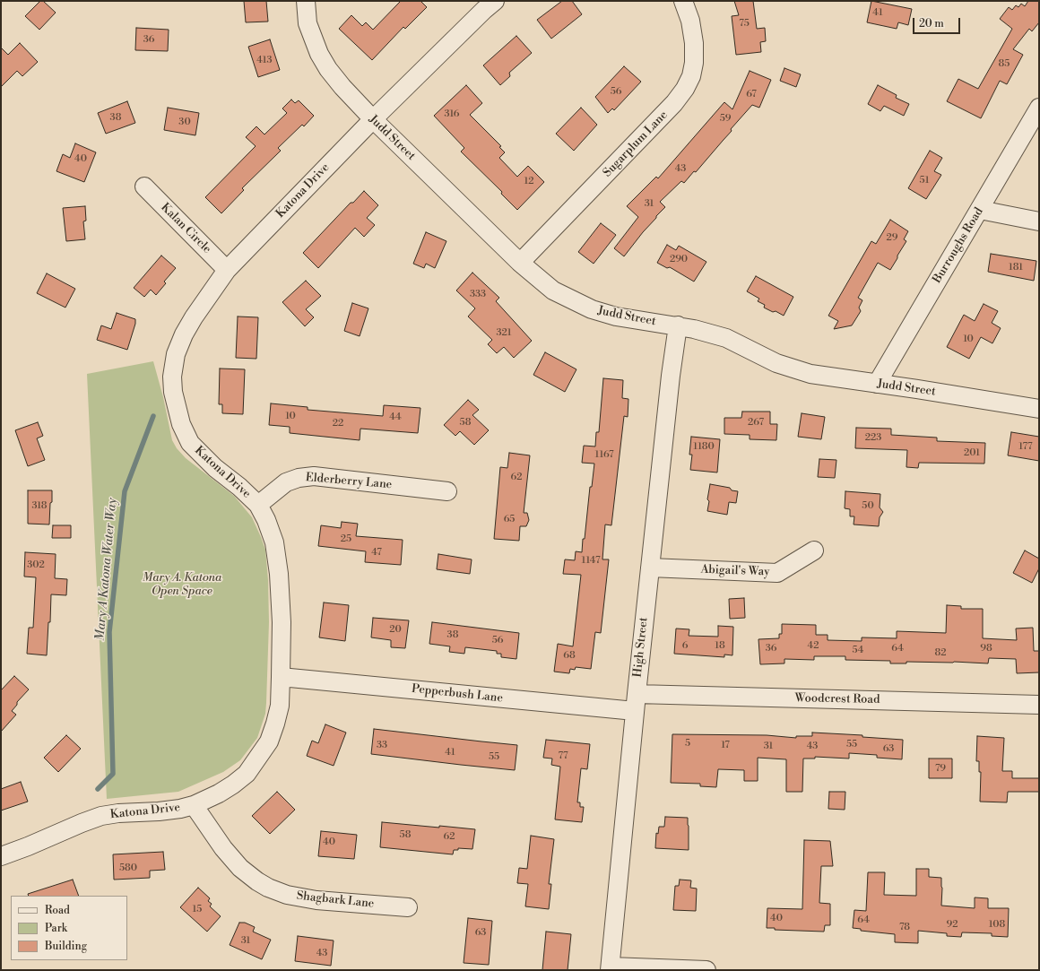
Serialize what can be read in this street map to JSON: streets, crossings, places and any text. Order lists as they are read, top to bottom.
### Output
{
  "streets": {
    "street": [
      "Judd Street",
      "Sugarplum Lane",
      "Katona Drive",
      "Kalan Circle",
      "Burroughs Road",
      "Elderberry Lane",
      "Abigail's Way",
      "High Street",
      "Pepperbush Lane",
      "Woodcrest Road",
      "Shagbark Lane"
    ]
  },
  "crossings": [
    ["Judd Street", "Sugarplum Lane"],
    ["Judd Street", "Katona Drive"],
    ["Judd Street", "Burroughs Road"],
    ["Judd Street", "High Street"],
    ["Katona Drive", "Kalan Circle"],
    ["Katona Drive", "Elderberry Lane"],
    ["Katona Drive", "Pepperbush Lane"],
    ["Katona Drive", "Shagbark Lane"],
    ["Abigail's Way", "High Street"],
    ["High Street", "Pepperbush Lane"],
    ["High Street", "Woodcrest Road"],
    ["Pepperbush Lane", "Woodcrest Road"]
  ],
  "water": ["Mary A Katona Water Way"],
  "parks": ["Mary A. Katona Open Space"],
  "house_numbers": [
    "41",
    "75",
    "36",
    "413",
    "85",
    "56",
    "67",
    "316",
    "38",
    "59",
    "30",
    "40",
    "43",
    "51",
    "12",
    "31",
    "29",
    "290",
    "181",
    "333",
    "321",
    "10",
    "10",
    "44",
    "58",
    "267",
    "22",
    "223",
    "1180",
    "177",
    "201",
    "1167",
    "62",
    "318",
    "50",
    "65",
    "25",
    "47",
    "1147",
    "302",
    "20",
    "38",
    "56",
    "6",
    "18",
    "42",
    "36",
    "64",
    "98",
    "54",
    "82",
    "68",
    "5",
    "55",
    "33",
    "17",
    "31",
    "43",
    "63",
    "41",
    "77",
    "55",
    "79",
    "58",
    "62",
    "40",
    "580",
    "15",
    "40",
    "64",
    "92",
    "108",
    "78",
    "63",
    "31",
    "43"
  ],
  "legend": ["Road", "Park", "Building"],
  "scale_bar": "20 m"
}
